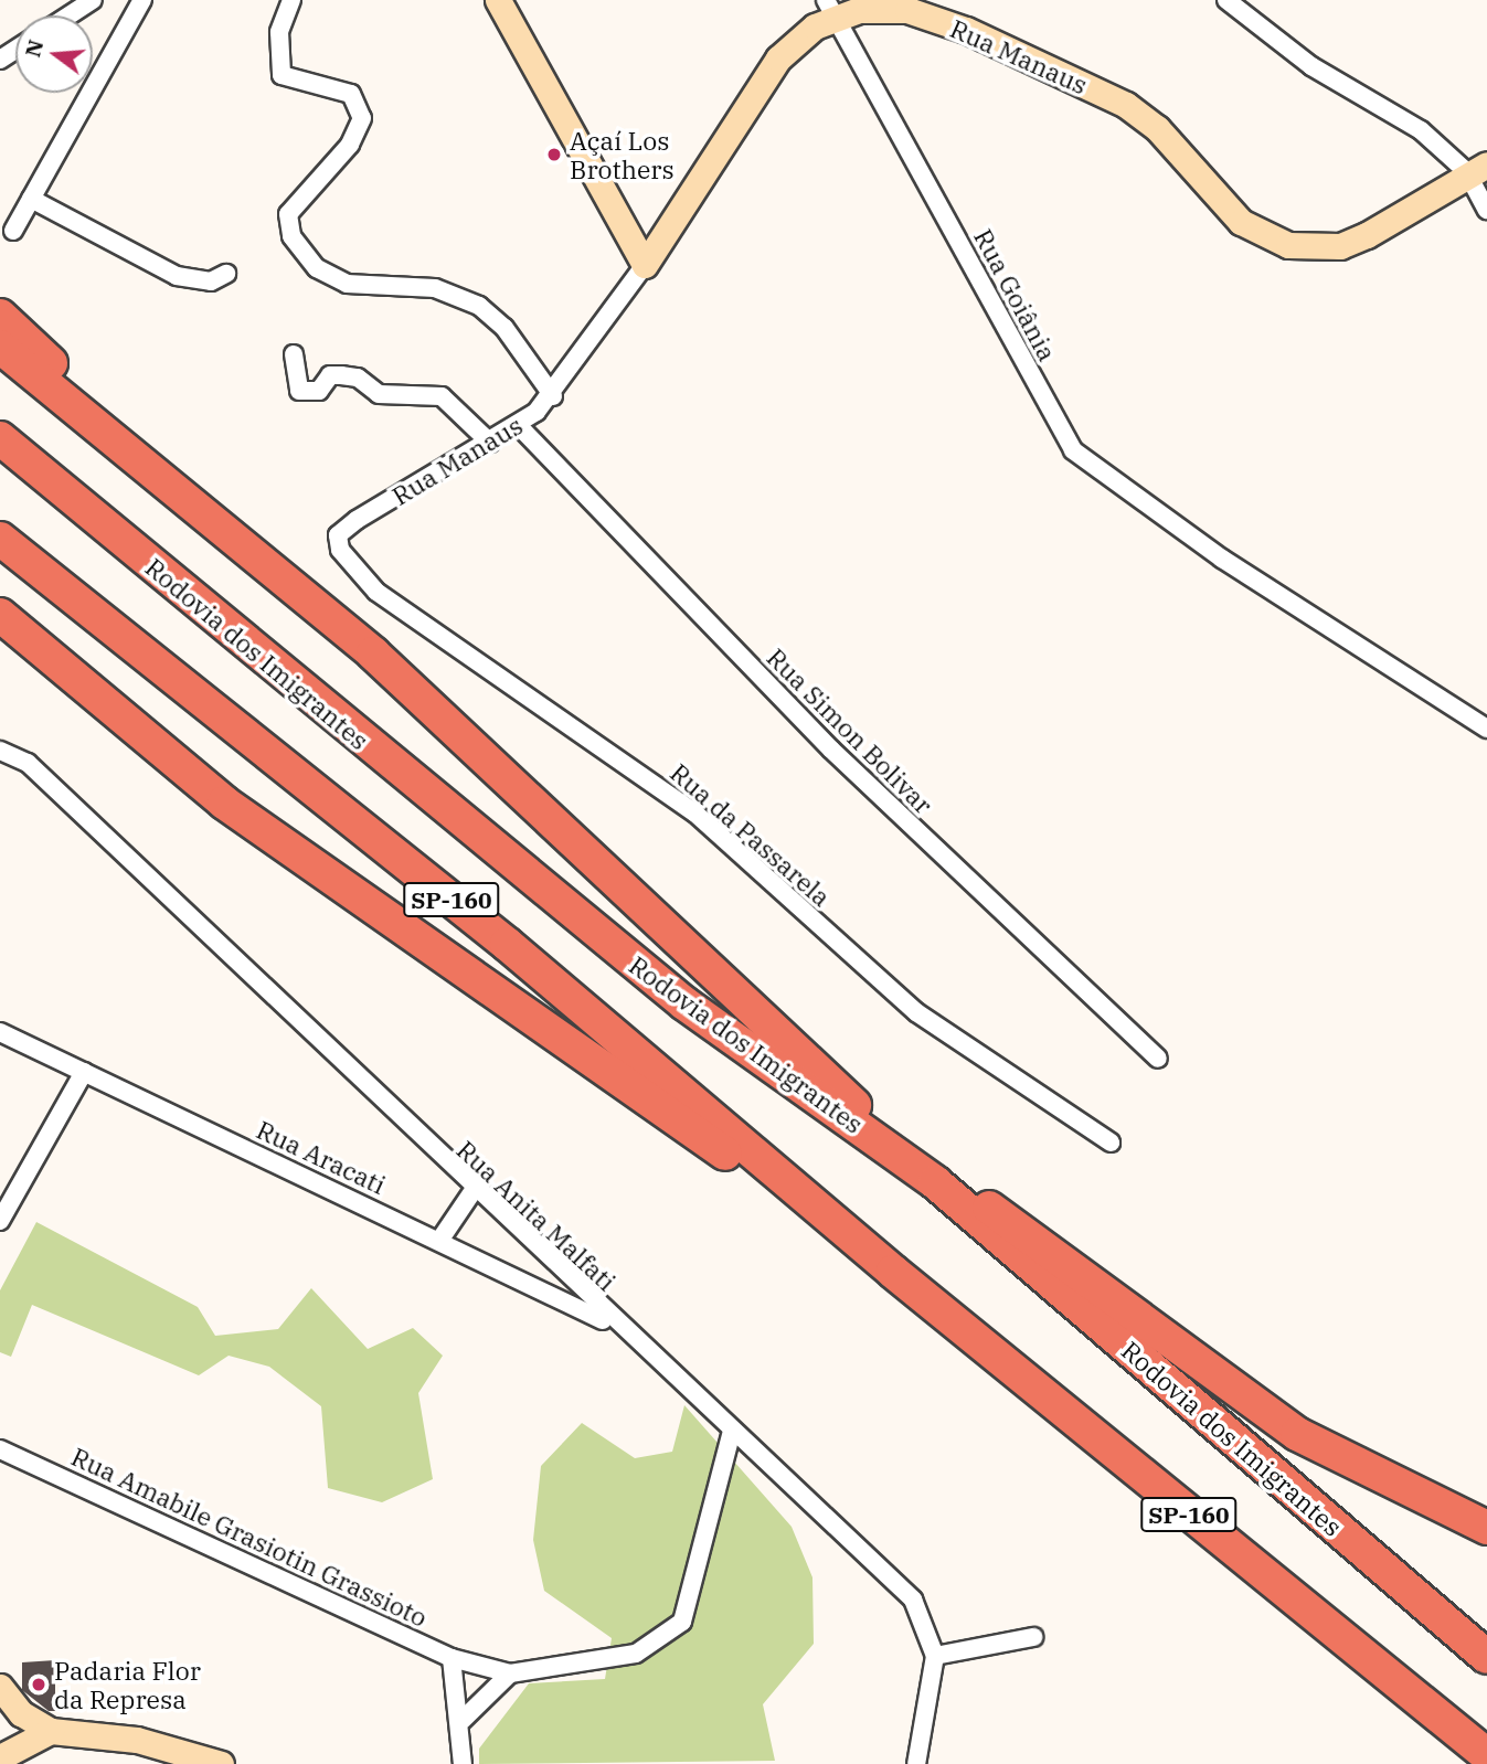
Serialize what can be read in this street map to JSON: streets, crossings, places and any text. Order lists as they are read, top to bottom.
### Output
{
  "streets": {
    "highway": ["Rodovia dos Imigrantes", "SP-160"],
    "street": [
      "Rua Manaus",
      "Rua Goiânia",
      "Rua Simon Bolivar",
      "Rua da Passarela",
      "Rua Aracati",
      "Rua Anita Malfati",
      "Rua Amabile Grasiotin Grassioto"
    ]
  },
  "crossings": [
    ["Rua Manaus", "Rua Goiânia"],
    ["Rua Manaus", "Rua Simon Bolivar"],
    ["Rua Manaus", "Rua da Passarela"],
    ["Rua Aracati", "Rua Anita Malfati"]
  ],
  "places": ["Açaí Los Brothers", "Padaria Flor da Represa"],
  "north": "left"
}
